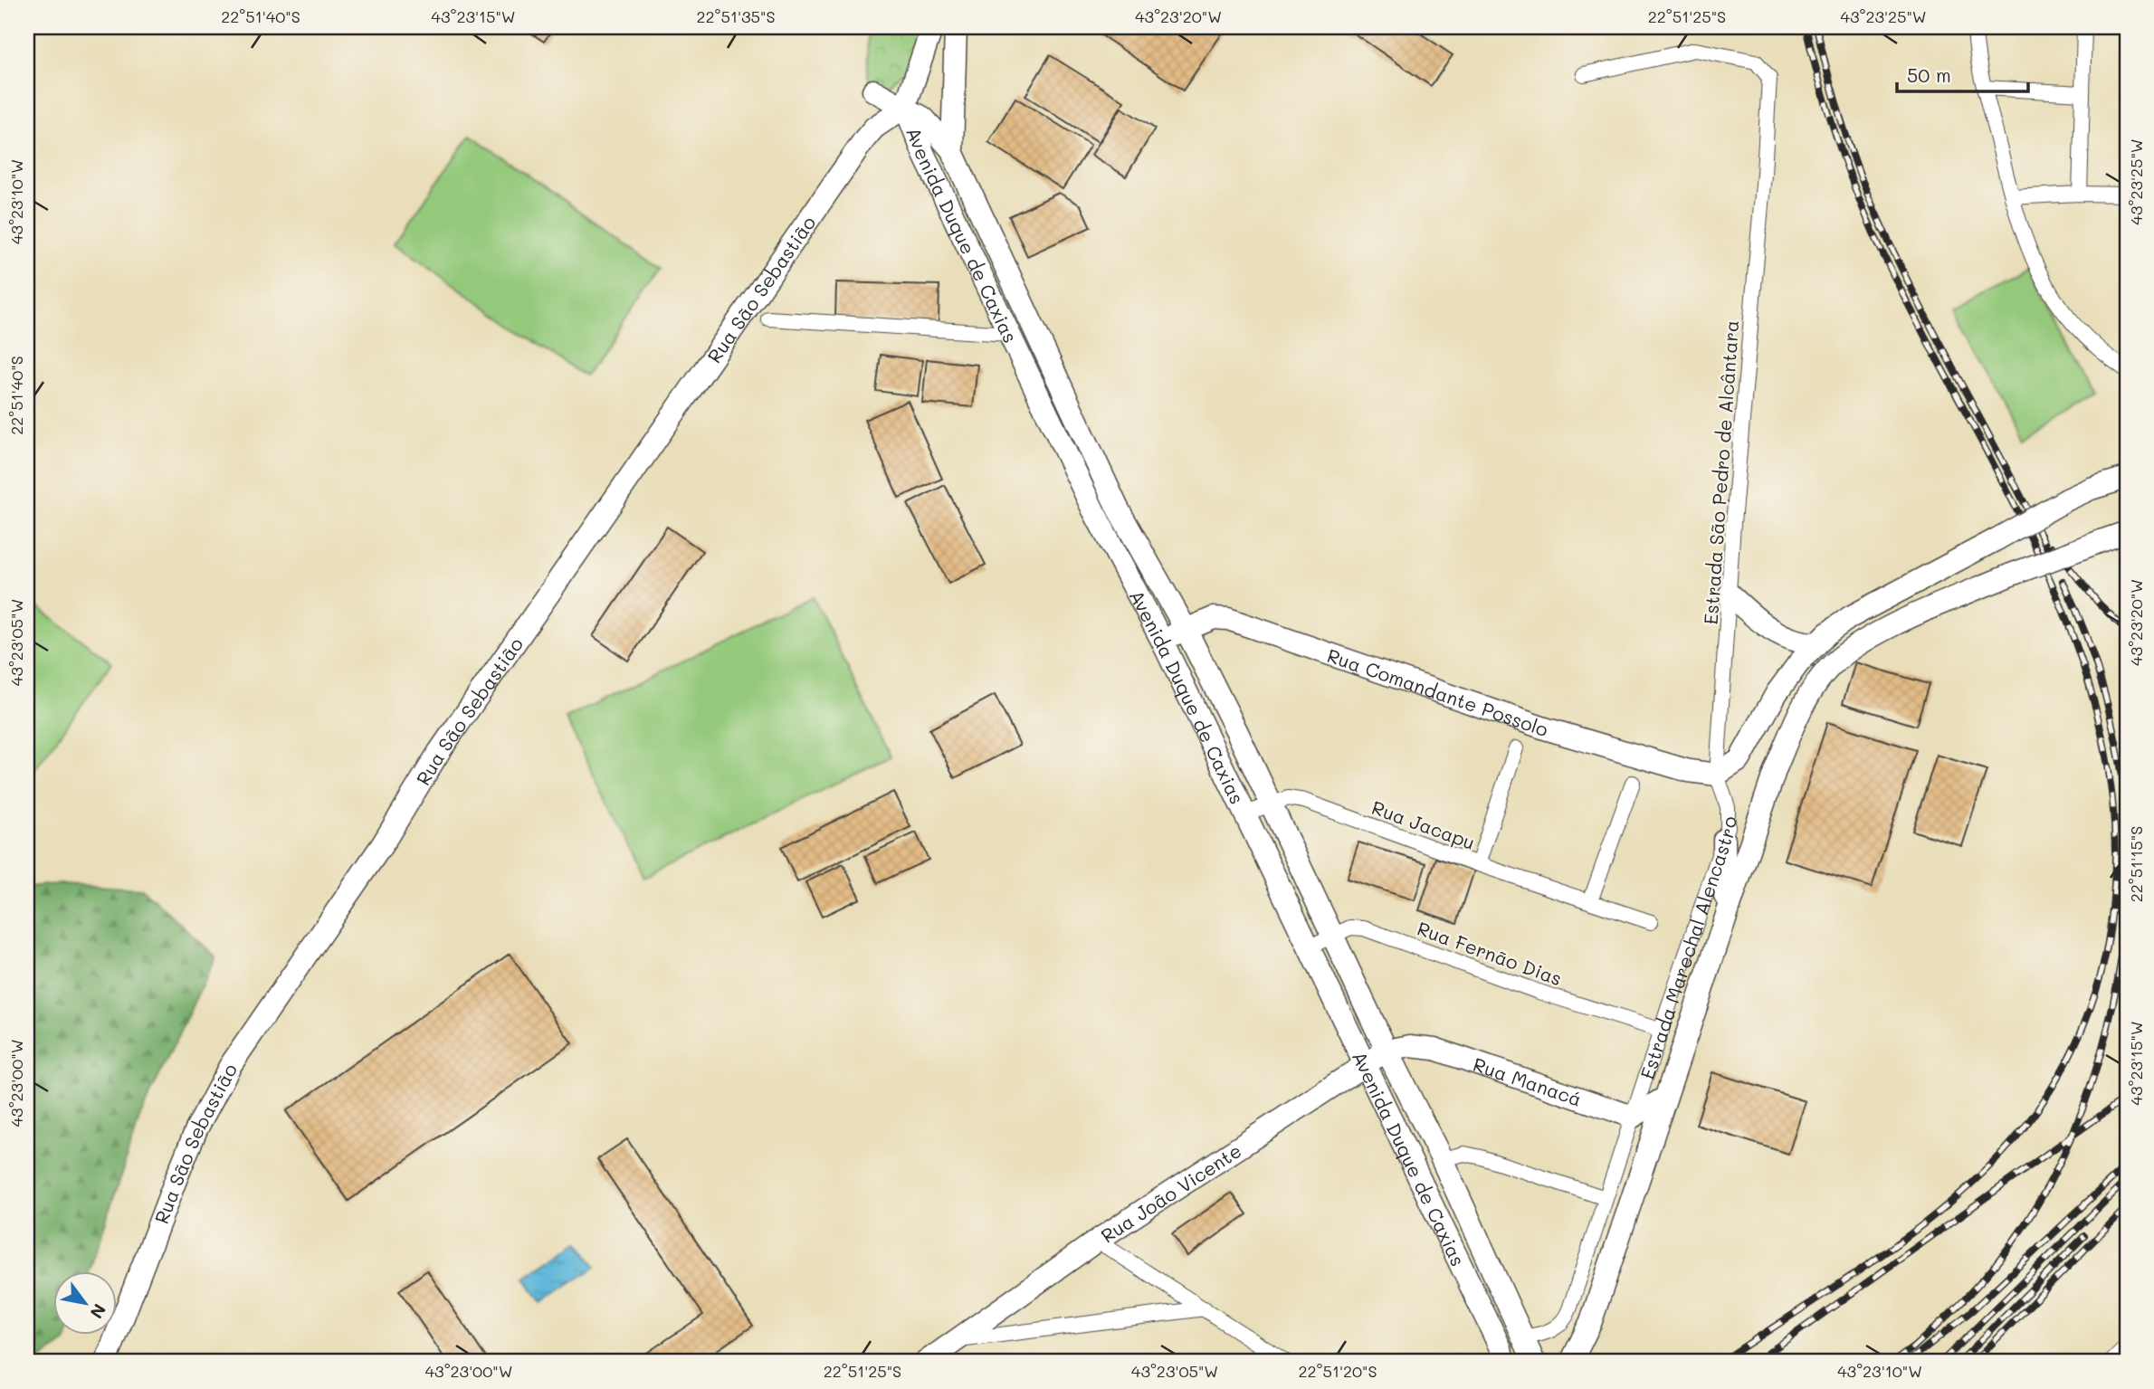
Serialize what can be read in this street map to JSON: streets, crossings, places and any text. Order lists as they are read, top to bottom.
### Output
{
  "streets": {
    "main road": [
      "Avenida Duque de Caxias",
      "Rua São Sebastião",
      "Rua Comandante Possolo",
      "Estrada Marechal Alencastro",
      "Rua Manacá",
      "Rua João Vicente"
    ],
    "street": ["Estrada São Pedro de Alcântara", "Rua Jacapu", "Rua Fernão Dias"]
  },
  "crossings": [
    ["Avenida Duque de Caxias", "Rua São Sebastião"],
    ["Avenida Duque de Caxias", "Rua Comandante Possolo"],
    ["Avenida Duque de Caxias", "Rua Jacapu"],
    ["Avenida Duque de Caxias", "Estrada Marechal Alencastro"],
    ["Avenida Duque de Caxias", "Rua Fernão Dias"],
    ["Avenida Duque de Caxias", "Rua Manacá"],
    ["Avenida Duque de Caxias", "Rua João Vicente"],
    ["Estrada São Pedro de Alcântara", "Rua Comandante Possolo"],
    ["Estrada São Pedro de Alcântara", "Estrada Marechal Alencastro"],
    ["Rua Comandante Possolo", "Estrada Marechal Alencastro"],
    ["Estrada Marechal Alencastro", "Rua Fernão Dias"],
    ["Estrada Marechal Alencastro", "Rua Manacá"],
    ["Rua Manacá", "Rua João Vicente"]
  ],
  "scale_bar": "50 m",
  "north": "bottom right",
  "coordinates": [
    "22°51'40\"S",
    "43°23'15\"W",
    "22°51'35\"S",
    "43°23'20\"W",
    "22°51'25\"S",
    "43°23'25\"W",
    "43°23'10\"W",
    "43°23'05\"W",
    "22°51'15\"S",
    "43°23'00\"W",
    "22°51'20\"S"
  ]
}
